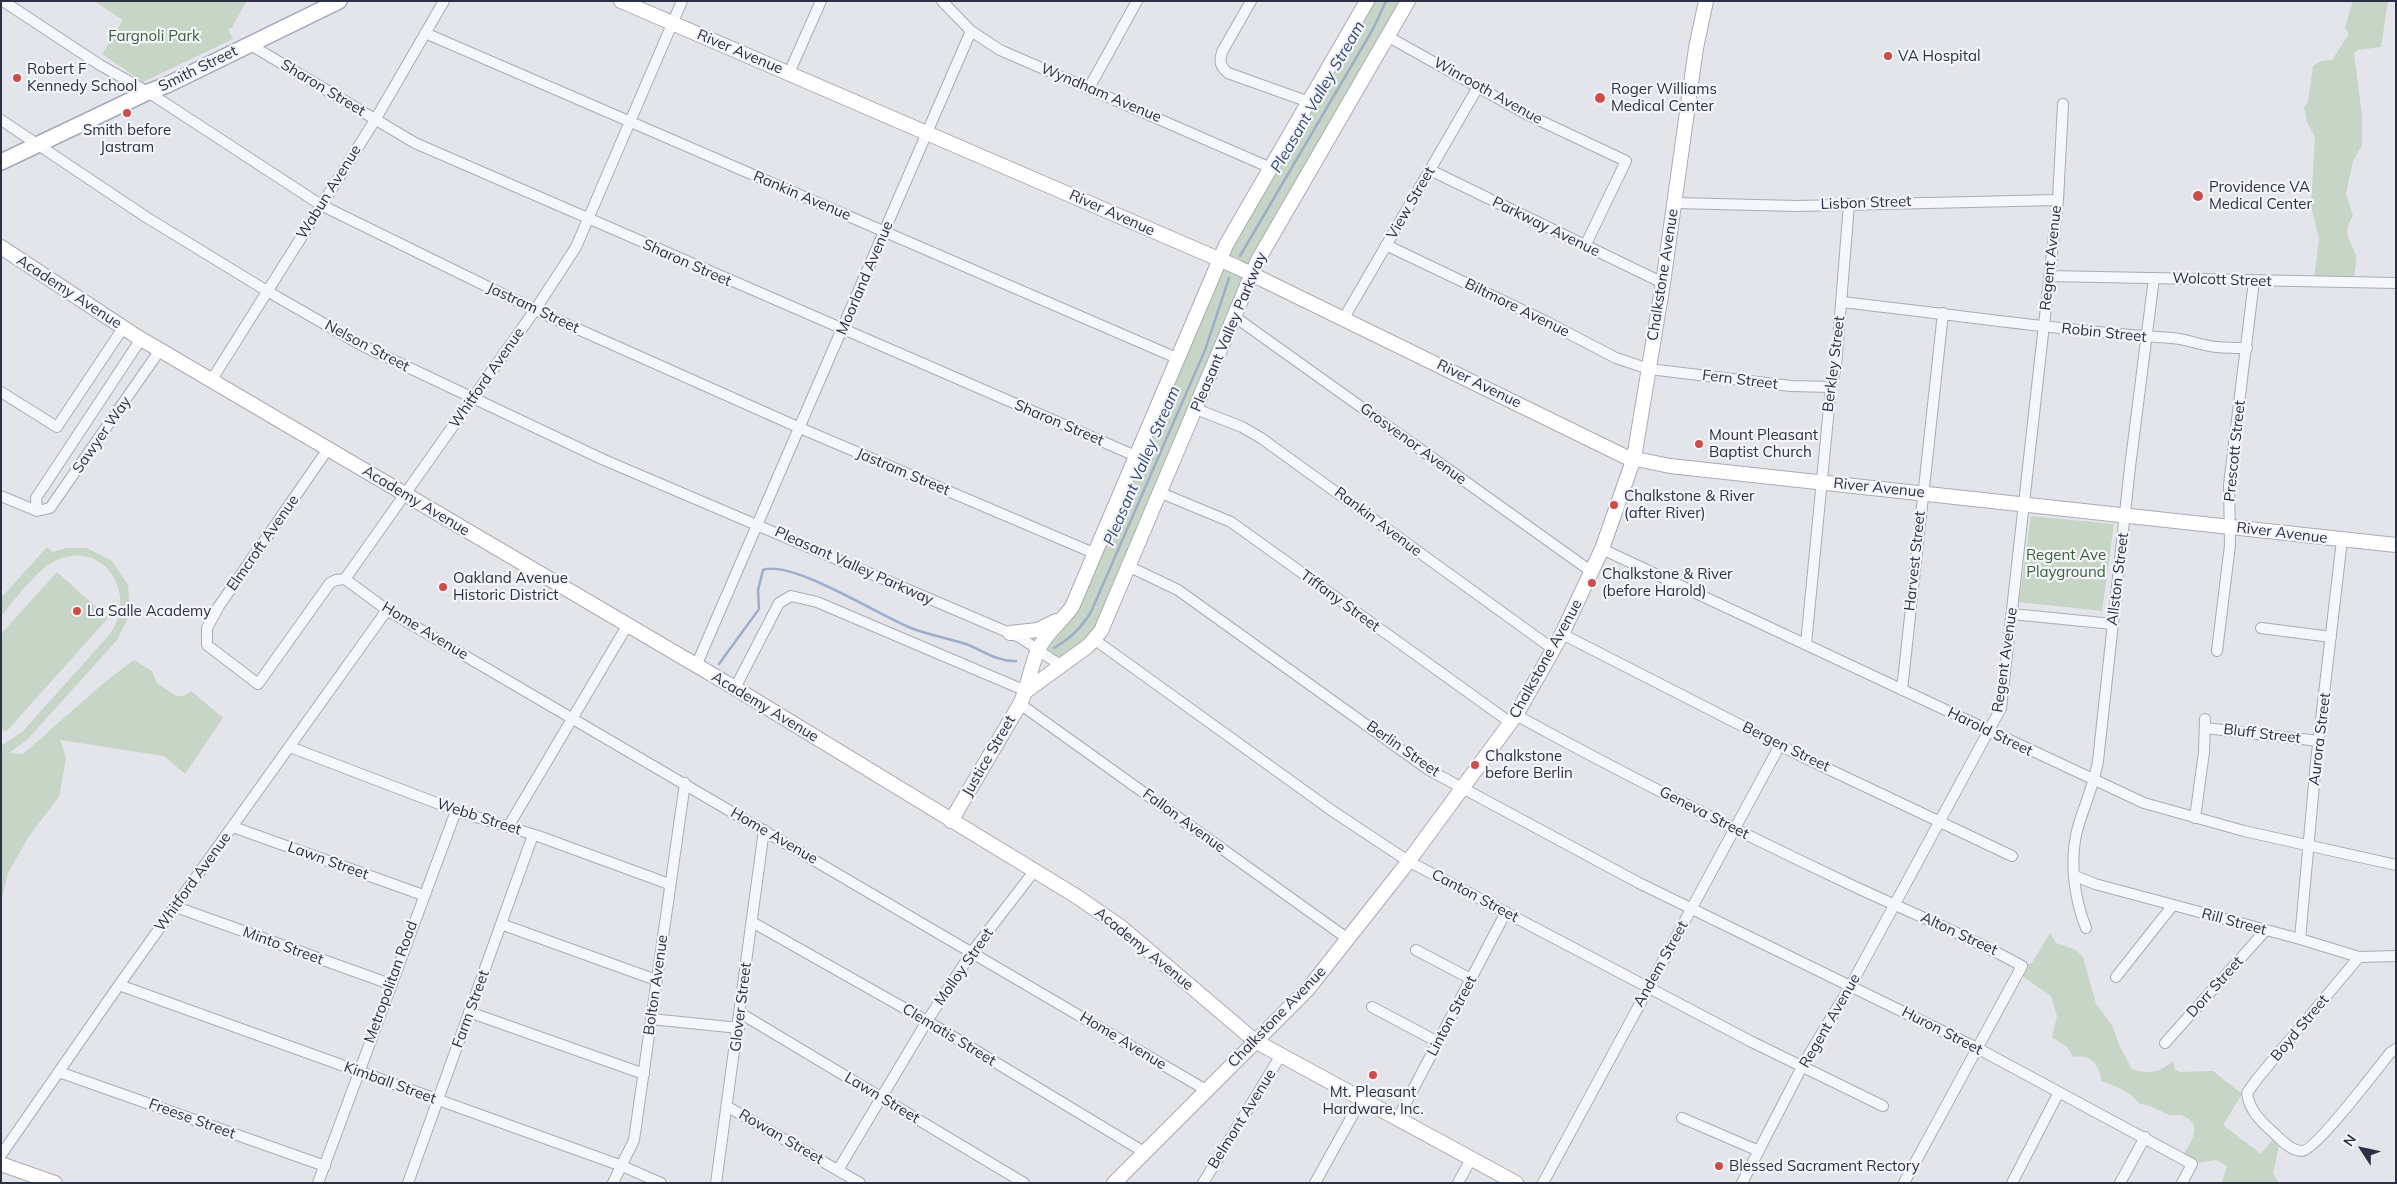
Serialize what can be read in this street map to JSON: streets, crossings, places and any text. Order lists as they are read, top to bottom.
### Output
{
  "streets": {
    "main road": ["Smith Street"],
    "street": [
      "River Avenue",
      "Sharon Street",
      "Winrooth Avenue",
      "Wyndham Avenue",
      "Wabun Avenue",
      "Rankin Avenue",
      "View Street",
      "Lisbon Street",
      "Parkway Avenue",
      "Regent Avenue",
      "Chalkstone Avenue",
      "Moorland Avenue",
      "Wolcott Street",
      "Academy Avenue",
      "Jastram Street",
      "Biltmore Avenue",
      "Pleasant Valley Parkway",
      "Robin Street",
      "Nelson Street",
      "Berkley Street",
      "Whitford Avenue",
      "Fern Street",
      "Sawyer Way",
      "Grosvenor Avenue",
      "Prescott Street",
      "Elmcroft Avenue",
      "Harvest Street",
      "Allston Street",
      "Tiffany Street",
      "Home Avenue",
      "Harold Street",
      "Bluff Street",
      "Aurora Street",
      "Bergen Street",
      "Berlin Street",
      "Justice Street",
      "Geneva Street",
      "Webb Street",
      "Fallon Avenue",
      "Lawn Street",
      "Canton Street",
      "Rill Street",
      "Alton Street",
      "Minto Street",
      "Andem Street",
      "Molloy Street",
      "Metropolitan Road",
      "Bolton Avenue",
      "Dorr Street",
      "Glover Street",
      "Farm Street",
      "Linton Street",
      "Boyd Street",
      "Huron Street",
      "Clematis Street",
      "Kimball Street",
      "Freese Street",
      "Belmont Avenue",
      "Rowan Street"
    ]
  },
  "crossings": [
    ["River Avenue", "View Street"],
    ["River Avenue", "Regent Avenue"],
    ["River Avenue", "Chalkstone Avenue"],
    ["River Avenue", "Moorland Avenue"],
    ["River Avenue", "Pleasant Valley Parkway"],
    ["River Avenue", "Berkley Street"],
    ["River Avenue", "Whitford Avenue"],
    ["River Avenue", "Prescott Street"],
    ["River Avenue", "Harvest Street"],
    ["River Avenue", "Allston Street"],
    ["River Avenue", "Aurora Street"],
    ["Smith Street", "Sharon Street"],
    ["Smith Street", "Jastram Street"],
    ["Smith Street", "Nelson Street"],
    ["Sharon Street", "Wabun Avenue"],
    ["Sharon Street", "Moorland Avenue"],
    ["Sharon Street", "Whitford Avenue"],
    ["Winrooth Avenue", "View Street"],
    ["Winrooth Avenue", "Parkway Avenue"],
    ["Winrooth Avenue", "Pleasant Valley Parkway"],
    ["Wyndham Avenue", "Moorland Avenue"],
    ["Wabun Avenue", "Rankin Avenue"],
    ["Wabun Avenue", "Academy Avenue"],
    ["Wabun Avenue", "Jastram Street"],
    ["Wabun Avenue", "Nelson Street"],
    ["Rankin Avenue", "Chalkstone Avenue"],
    ["Rankin Avenue", "Moorland Avenue"],
    ["Rankin Avenue", "Pleasant Valley Parkway"],
    ["Rankin Avenue", "Whitford Avenue"],
    ["View Street", "Parkway Avenue"],
    ["View Street", "Biltmore Avenue"],
    ["Lisbon Street", "Regent Avenue"],
    ["Lisbon Street", "Chalkstone Avenue"],
    ["Lisbon Street", "Berkley Street"],
    ["Parkway Avenue", "Chalkstone Avenue"],
    ["Regent Avenue", "Wolcott Street"],
    ["Regent Avenue", "Robin Street"],
    ["Regent Avenue", "Harold Street"],
    ["Regent Avenue", "Bergen Street"],
    ["Regent Avenue", "Geneva Street"],
    ["Regent Avenue", "Canton Street"],
    ["Regent Avenue", "Alton Street"],
    ["Regent Avenue", "Huron Street"],
    ["Chalkstone Avenue", "Academy Avenue"],
    ["Chalkstone Avenue", "Biltmore Avenue"],
    ["Chalkstone Avenue", "Fern Street"],
    ["Chalkstone Avenue", "Grosvenor Avenue"],
    ["Chalkstone Avenue", "Tiffany Street"],
    ["Chalkstone Avenue", "Home Avenue"],
    ["Chalkstone Avenue", "Harold Street"],
    ["Chalkstone Avenue", "Bergen Street"],
    ["Chalkstone Avenue", "Berlin Street"],
    ["Chalkstone Avenue", "Geneva Street"],
    ["Chalkstone Avenue", "Fallon Avenue"],
    ["Chalkstone Avenue", "Canton Street"],
    ["Chalkstone Avenue", "Clematis Street"],
    ["Moorland Avenue", "Jastram Street"],
    ["Moorland Avenue", "Pleasant Valley Parkway"],
    ["Moorland Avenue", "Nelson Street"],
    ["Wolcott Street", "Prescott Street"],
    ["Wolcott Street", "Allston Street"],
    ["Academy Avenue", "Pleasant Valley Parkway"],
    ["Academy Avenue", "Whitford Avenue"],
    ["Academy Avenue", "Sawyer Way"],
    ["Academy Avenue", "Elmcroft Avenue"],
    ["Academy Avenue", "Justice Street"],
    ["Academy Avenue", "Molloy Street"],
    ["Academy Avenue", "Linton Street"],
    ["Academy Avenue", "Belmont Avenue"],
    ["Jastram Street", "Whitford Avenue"],
    ["Biltmore Avenue", "Fern Street"],
    ["Pleasant Valley Parkway", "Nelson Street"],
    ["Pleasant Valley Parkway", "Grosvenor Avenue"],
    ["Pleasant Valley Parkway", "Tiffany Street"],
    ["Pleasant Valley Parkway", "Berlin Street"],
    ["Pleasant Valley Parkway", "Justice Street"],
    ["Pleasant Valley Parkway", "Fallon Avenue"],
    ["Pleasant Valley Parkway", "Canton Street"],
    ["Robin Street", "Berkley Street"],
    ["Robin Street", "Prescott Street"],
    ["Robin Street", "Harvest Street"],
    ["Robin Street", "Allston Street"],
    ["Nelson Street", "Whitford Avenue"],
    ["Berkley Street", "Fern Street"],
    ["Berkley Street", "Harold Street"],
    ["Whitford Avenue", "Elmcroft Avenue"],
    ["Whitford Avenue", "Home Avenue"],
    ["Whitford Avenue", "Webb Street"],
    ["Whitford Avenue", "Lawn Street"],
    ["Whitford Avenue", "Minto Street"],
    ["Whitford Avenue", "Kimball Street"],
    ["Whitford Avenue", "Freese Street"],
    ["Elmcroft Avenue", "Home Avenue"],
    ["Harvest Street", "Harold Street"],
    ["Allston Street", "Harold Street"],
    ["Allston Street", "Rill Street"],
    ["Tiffany Street", "Geneva Street"],
    ["Home Avenue", "Molloy Street"],
    ["Home Avenue", "Bolton Avenue"],
    ["Home Avenue", "Glover Street"],
    ["Harold Street", "Bluff Street"],
    ["Harold Street", "Aurora Street"],
    ["Bluff Street", "Aurora Street"],
    ["Aurora Street", "Rill Street"],
    ["Bergen Street", "Andem Street"],
    ["Berlin Street", "Andem Street"],
    ["Berlin Street", "Huron Street"],
    ["Justice Street", "Fallon Avenue"],
    ["Geneva Street", "Alton Street"],
    ["Geneva Street", "Andem Street"],
    ["Webb Street", "Metropolitan Road"],
    ["Webb Street", "Bolton Avenue"],
    ["Webb Street", "Farm Street"],
    ["Lawn Street", "Molloy Street"],
    ["Lawn Street", "Metropolitan Road"],
    ["Lawn Street", "Glover Street"],
    ["Canton Street", "Andem Street"],
    ["Canton Street", "Linton Street"],
    ["Rill Street", "Dorr Street"],
    ["Rill Street", "Boyd Street"],
    ["Alton Street", "Huron Street"],
    ["Minto Street", "Metropolitan Road"],
    ["Andem Street", "Huron Street"],
    ["Molloy Street", "Clematis Street"],
    ["Molloy Street", "Rowan Street"],
    ["Metropolitan Road", "Kimball Street"],
    ["Metropolitan Road", "Freese Street"],
    ["Bolton Avenue", "Kimball Street"],
    ["Glover Street", "Clematis Street"],
    ["Glover Street", "Rowan Street"],
    ["Farm Street", "Kimball Street"]
  ],
  "water": ["Pleasant Valley Stream"],
  "parks": ["Fargnoli Park", "Regent Ave Playground"],
  "places": [
    "VA Hospital",
    "Robert F Kennedy School",
    "Roger Williams Medical Center",
    "Smith before Jastram",
    "Providence VA Medical Center",
    "Mount Pleasant Baptist Church",
    "Chalkstone & River (after River)",
    "Chalkstone & River (before Harold)",
    "Oakland Avenue Historic District",
    "La Salle Academy",
    "Chalkstone before Berlin",
    "Mt. Pleasant Hardware, Inc.",
    "Blessed Sacrament Rectory"
  ],
  "north": "top left"
}
